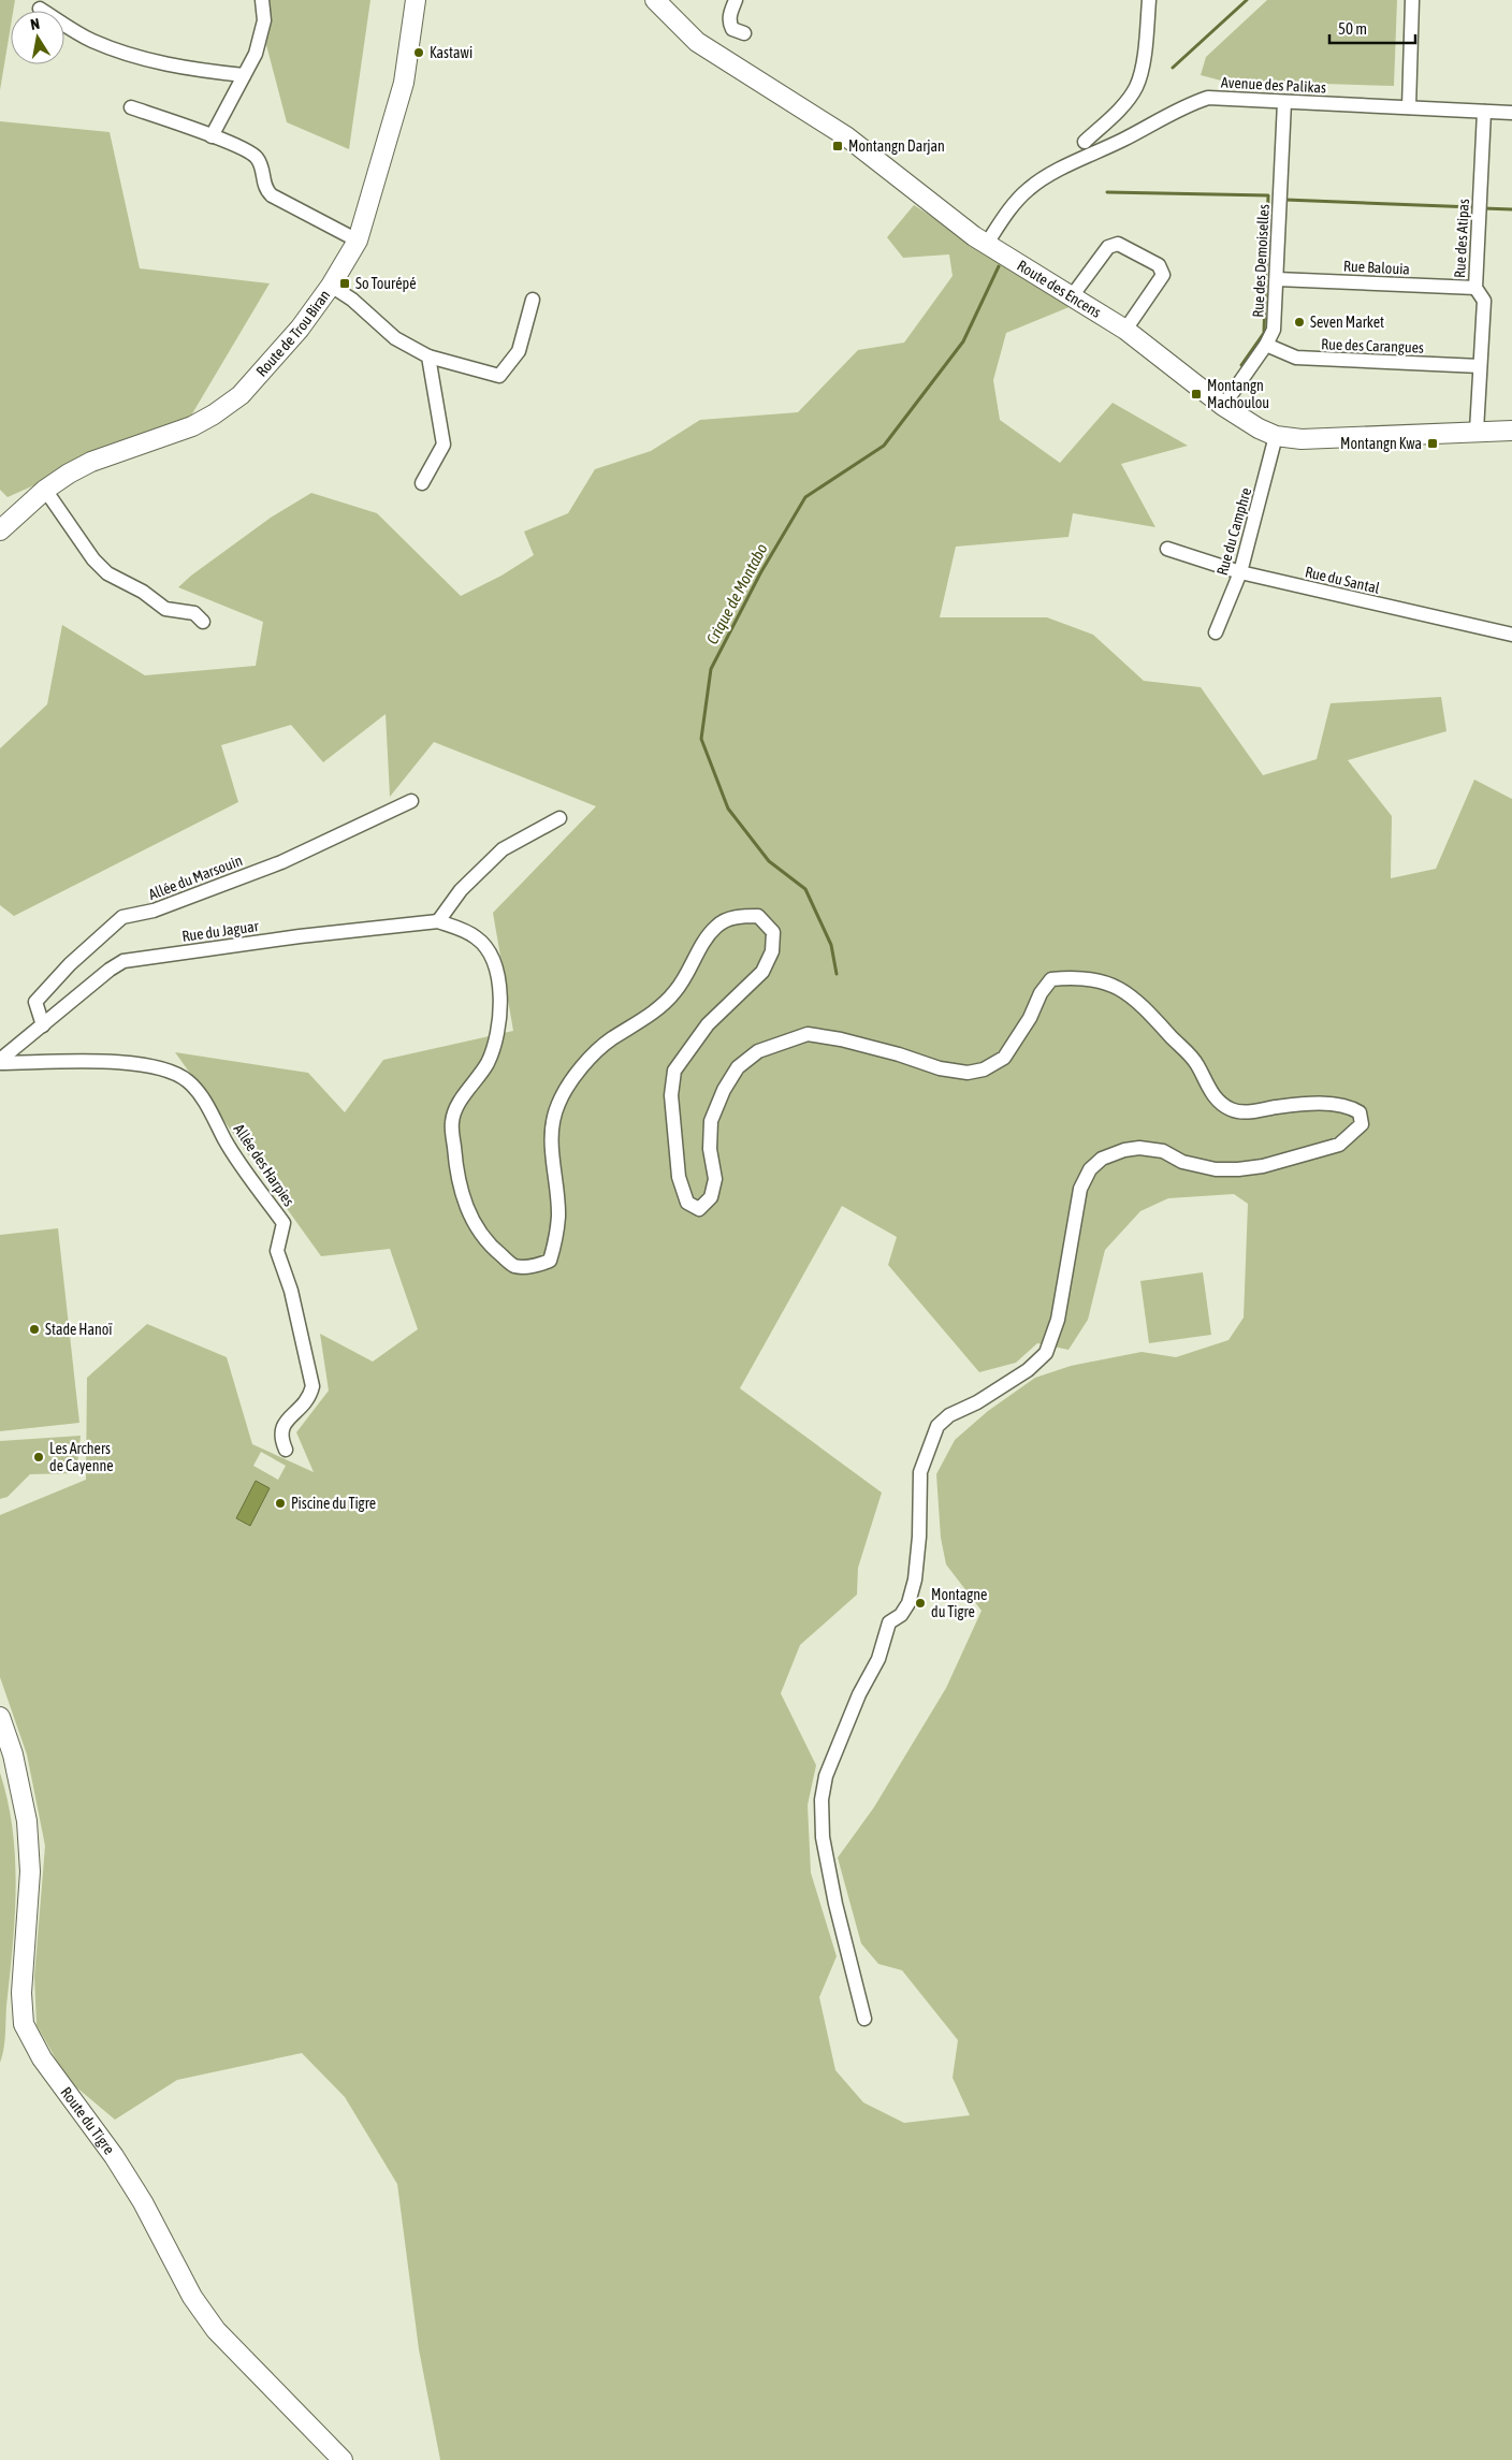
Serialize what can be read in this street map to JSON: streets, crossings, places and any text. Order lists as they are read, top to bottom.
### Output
{
  "streets": {
    "main road": ["Route des Encens", "Route de Trou Biran", "Route du Tigre"],
    "street": [
      "Avenue des Palikas",
      "Rue des Atipas",
      "Rue des Demoiselles",
      "Rue Balouia",
      "Rue des Carangues",
      "Rue du Camphre",
      "Rue du Santal",
      "Allée du Marsouin",
      "Rue du Jaguar",
      "Allée des Harpies"
    ]
  },
  "crossings": [
    ["Avenue des Palikas", "Rue des Atipas"],
    ["Avenue des Palikas", "Rue des Demoiselles"],
    ["Avenue des Palikas", "Route des Encens"],
    ["Rue des Atipas", "Rue Balouia"],
    ["Rue des Atipas", "Route des Encens"],
    ["Rue des Atipas", "Rue des Carangues"],
    ["Rue des Demoiselles", "Rue Balouia"],
    ["Rue des Demoiselles", "Route des Encens"],
    ["Rue des Demoiselles", "Rue des Carangues"],
    ["Route des Encens", "Rue du Camphre"],
    ["Rue du Camphre", "Rue du Santal"],
    ["Allée du Marsouin", "Rue du Jaguar"],
    ["Rue du Jaguar", "Allée des Harpies"]
  ],
  "water": ["Crique de Montabo"],
  "places": {
    "other": [
      "Kastawi",
      "Seven Market",
      "Stade Hanoï",
      "Les Archers de Cayenne",
      "Piscine du Tigre",
      "Montagne du Tigre"
    ],
    "transit": [
      "Montangn Darjan",
      "So Tourépé",
      "Montangn Machoulou",
      "Montangn Kwa"
    ]
  },
  "scale_bar": "50 m",
  "north": "top"
}
